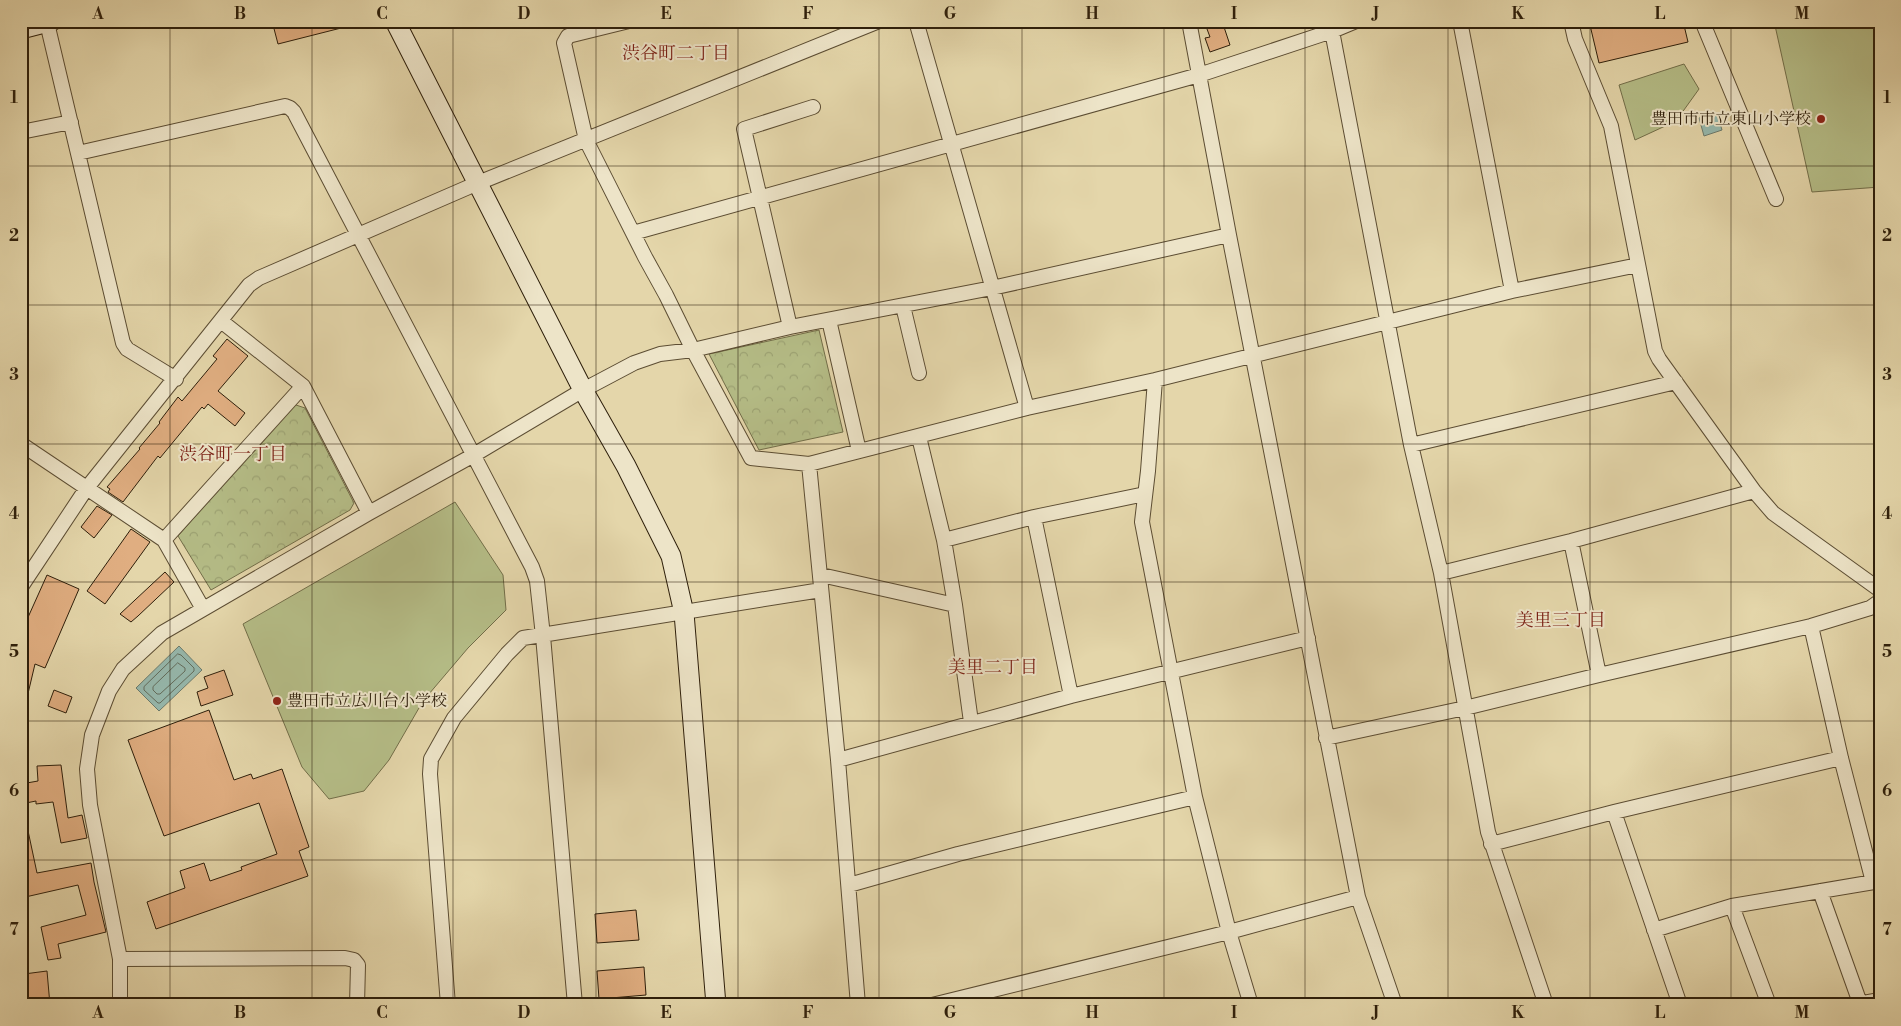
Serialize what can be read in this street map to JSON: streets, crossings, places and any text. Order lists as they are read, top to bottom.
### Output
{
  "districts": [
    "渋谷町二丁目",
    "渋谷町一丁目",
    "美里三丁目",
    "美里二丁目"
  ],
  "places": ["豊田市市立東山小学校", "豊田市立広川台小学校"],
  "grid": {
    "columns": [
      "A",
      "B",
      "C",
      "D",
      "E",
      "F",
      "G",
      "H",
      "I",
      "J",
      "K",
      "L",
      "M"
    ],
    "rows": [
      "1",
      "2",
      "3",
      "4",
      "5",
      "6",
      "7"
    ]
  }
}
